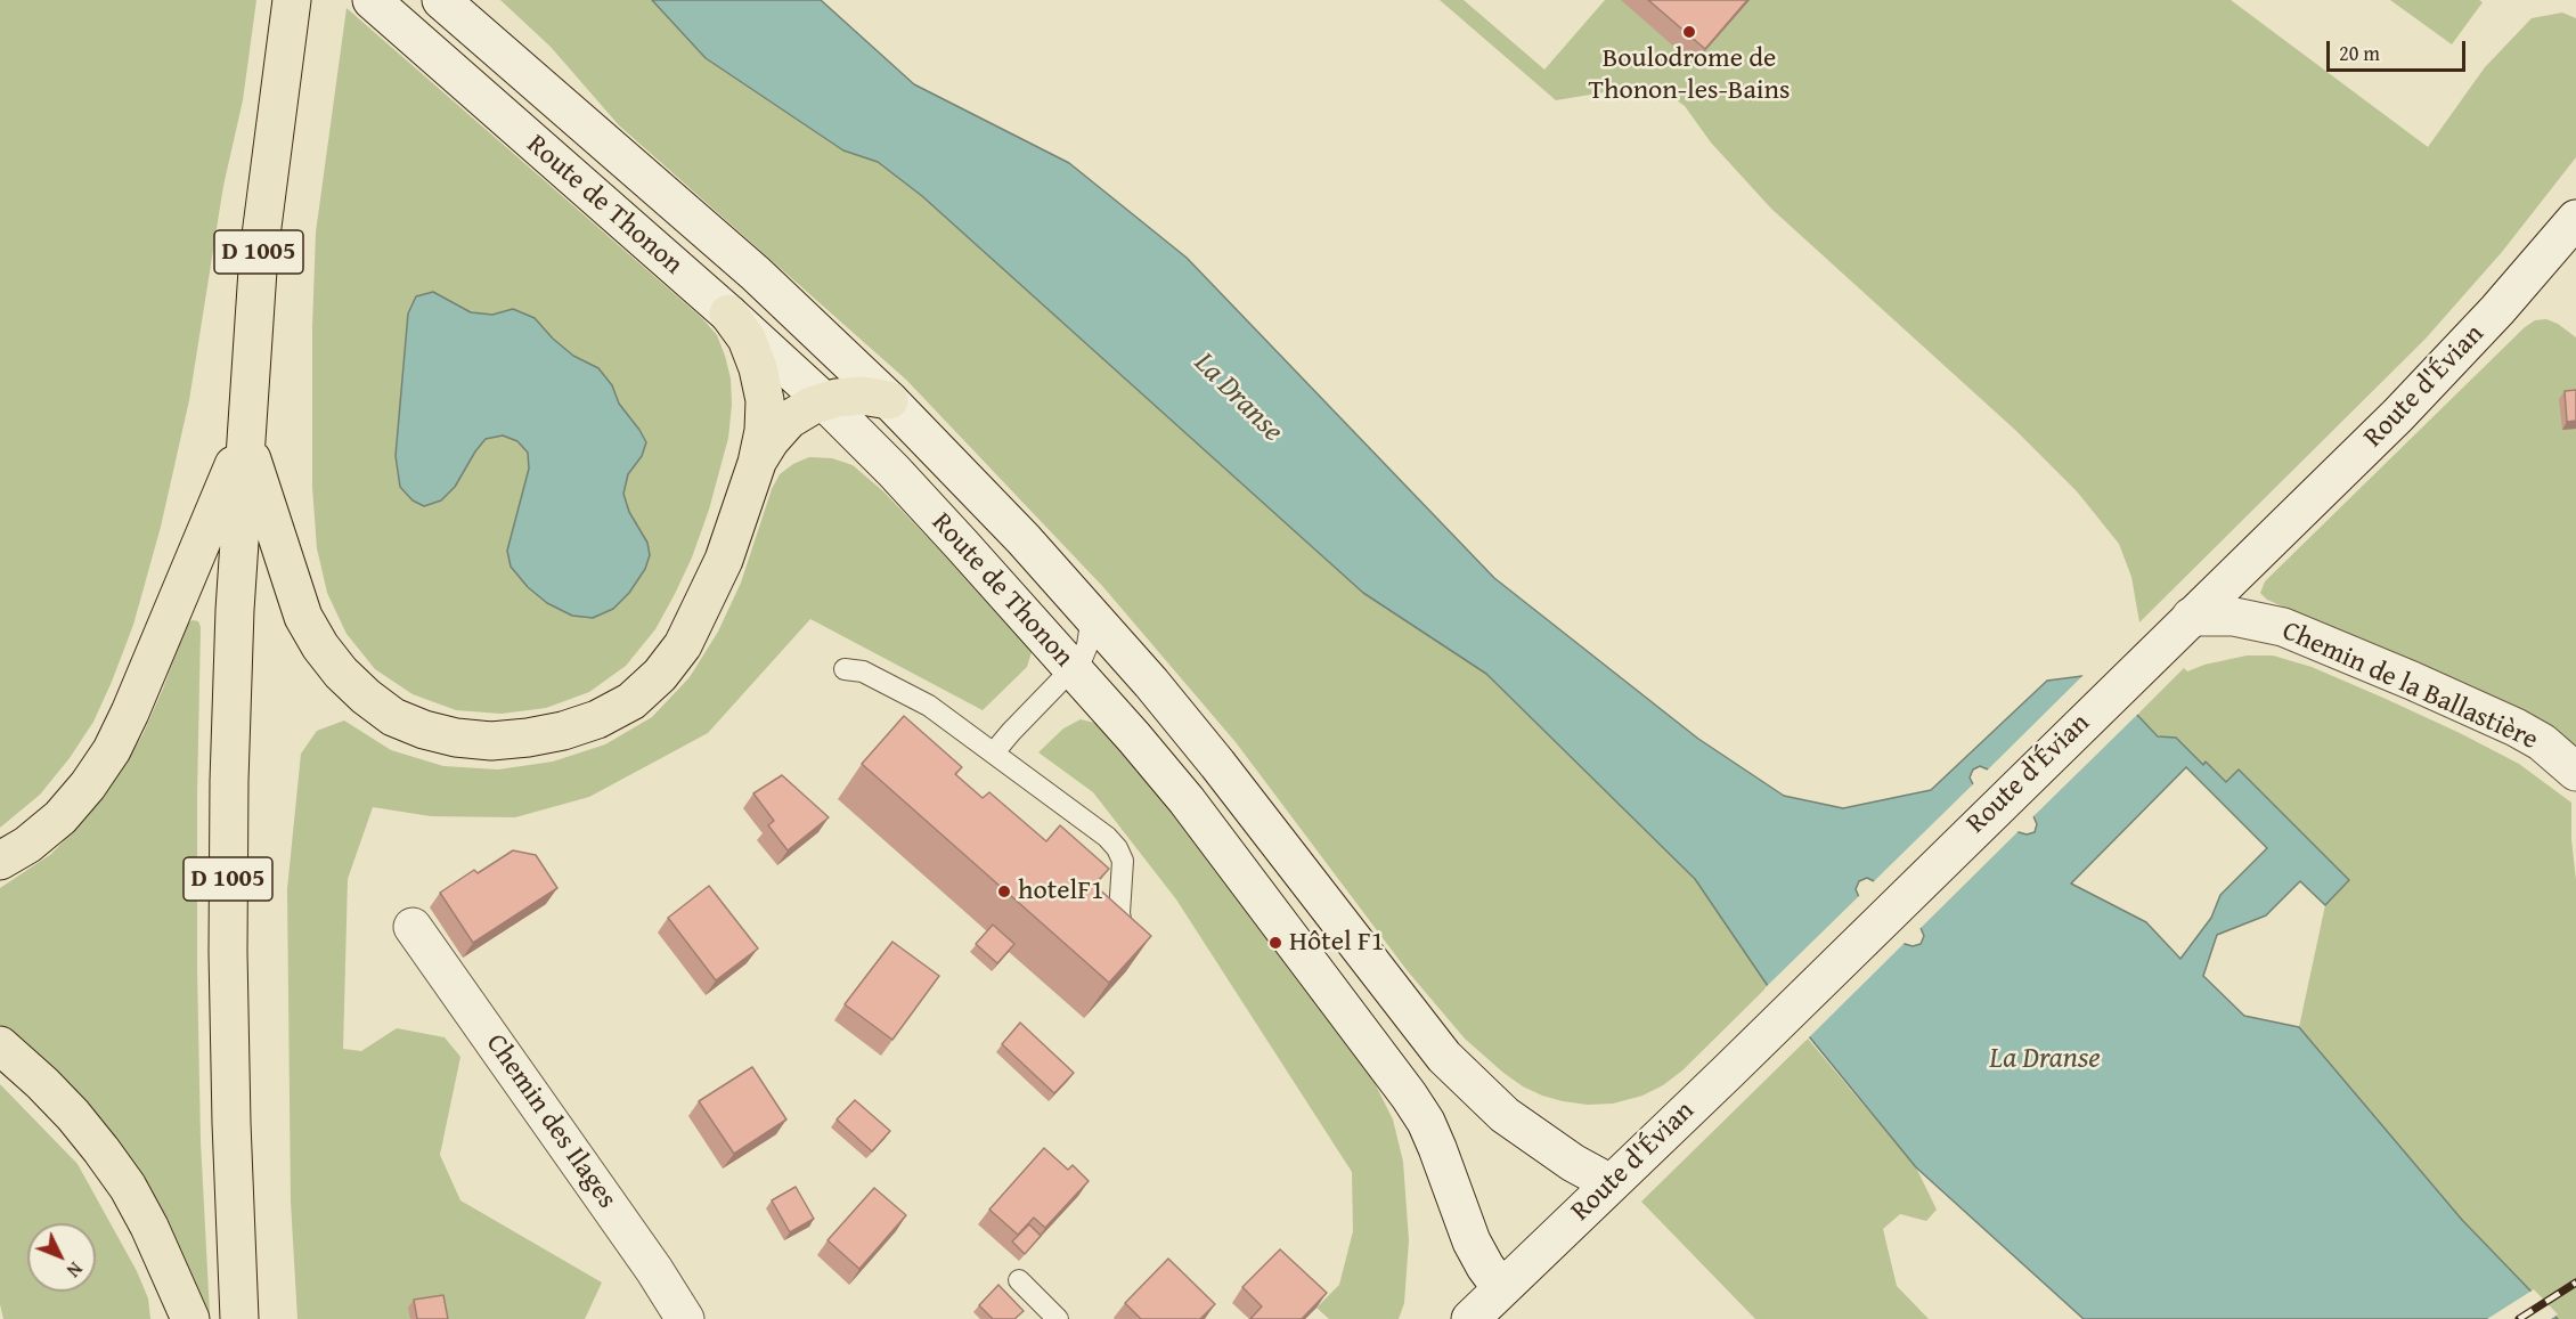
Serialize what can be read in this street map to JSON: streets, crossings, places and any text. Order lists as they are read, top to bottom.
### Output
{
  "streets": {
    "main road": [
      "Route de Thonon",
      "D 1005",
      "Route d'Évian",
      "Chemin de la Ballastière",
      "Chemin des Ilages"
    ]
  },
  "crossings": [
    ["Route de Thonon", "D 1005"],
    ["Route de Thonon", "Route d'Évian"],
    ["Route d'Évian", "Chemin de la Ballastière"]
  ],
  "water": ["La Dranse"],
  "places": ["Boulodrome de Thonon-les-Bains", "hotelF1", "Hôtel F1"],
  "scale_bar": "20 m",
  "north": "bottom right"
}
